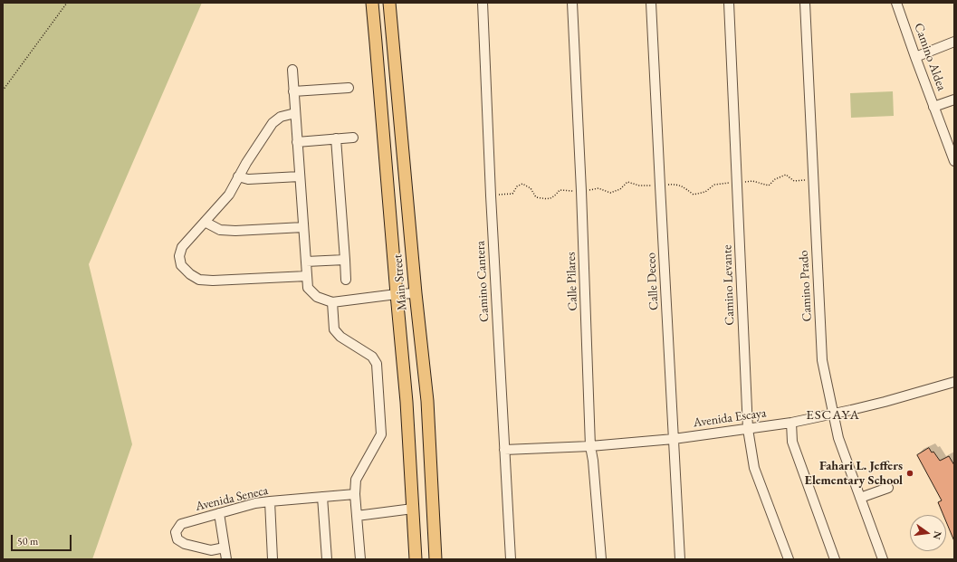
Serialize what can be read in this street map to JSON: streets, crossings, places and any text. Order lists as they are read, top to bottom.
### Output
{
  "streets": {
    "main road": ["Main Street"],
    "street": [
      "Camino Aldea",
      "Camino Cantera",
      "Calle Pilares",
      "Calle Deceo",
      "Camino Levante",
      "Camino Prado",
      "Avenida Escaya",
      "Avenida Seneca"
    ]
  },
  "crossings": [
    ["Camino Cantera", "Avenida Escaya"],
    ["Calle Pilares", "Avenida Escaya"],
    ["Calle Deceo", "Avenida Escaya"],
    ["Camino Levante", "Avenida Escaya"],
    ["Camino Prado", "Avenida Escaya"]
  ],
  "districts": ["ESCAYA"],
  "places": ["Fahari L. Jeffers Elementary School"],
  "scale_bar": "50 m",
  "north": "right"
}
